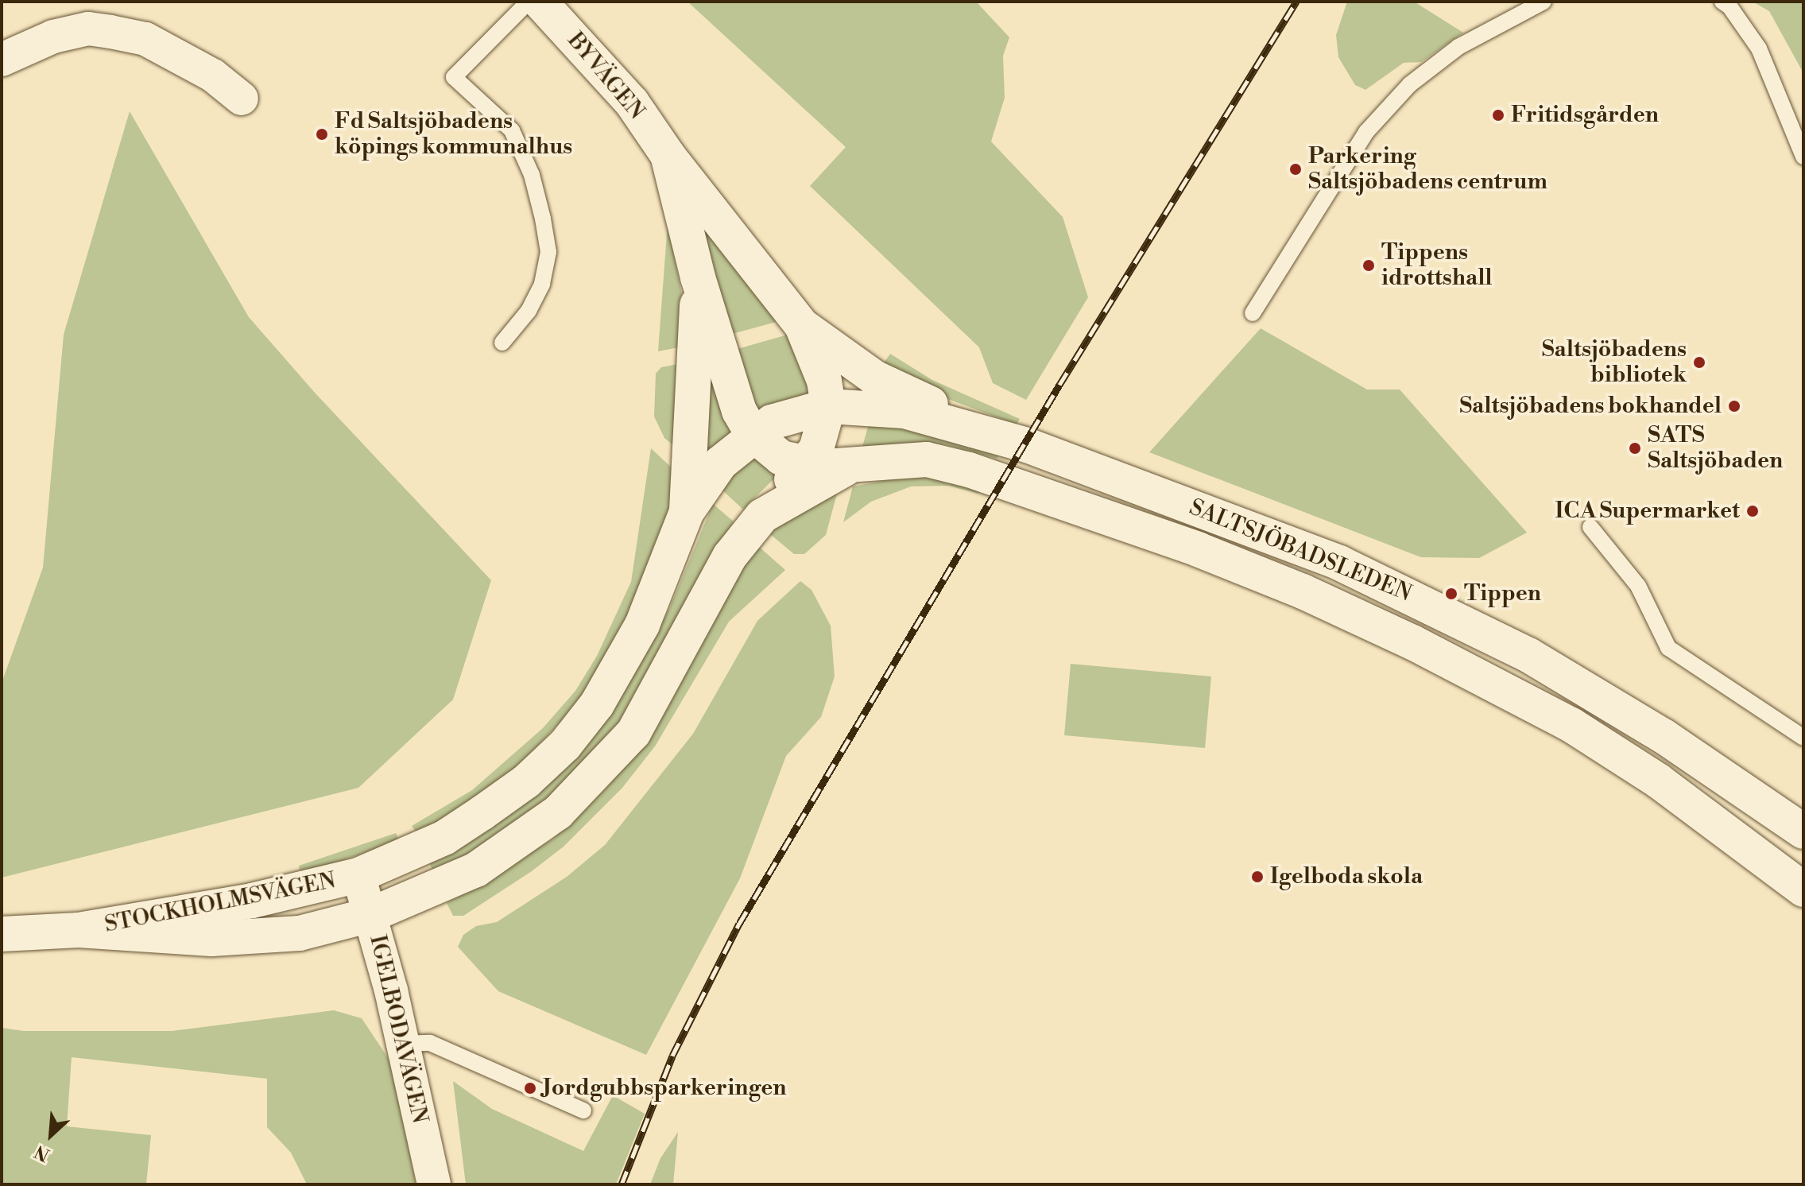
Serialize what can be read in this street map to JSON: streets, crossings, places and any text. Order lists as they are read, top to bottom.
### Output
{
  "streets": {
    "main road": ["BYVÄGEN", "SALTSJÖBADSLEDEN", "STOCKHOLMSVÄGEN"],
    "street": ["IGELBODAVÄGEN"]
  },
  "crossings": [
    ["SALTSJÖBADSLEDEN", "STOCKHOLMSVÄGEN"],
    ["STOCKHOLMSVÄGEN", "IGELBODAVÄGEN"]
  ],
  "places": [
    "Fritidsgården",
    "Fd Saltsjöbadens köpings kommunalhus",
    "Parkering Saltsjöbadens centrum",
    "Tippens idrottshall",
    "Saltsjöbadens bibliotek",
    "Saltsjöbadens bokhandel",
    "SATS Saltsjöbaden",
    "ICA Supermarket",
    "Tippen",
    "Igelboda skola",
    "Jordgubbsparkeringen"
  ],
  "north": "bottom left"
}
